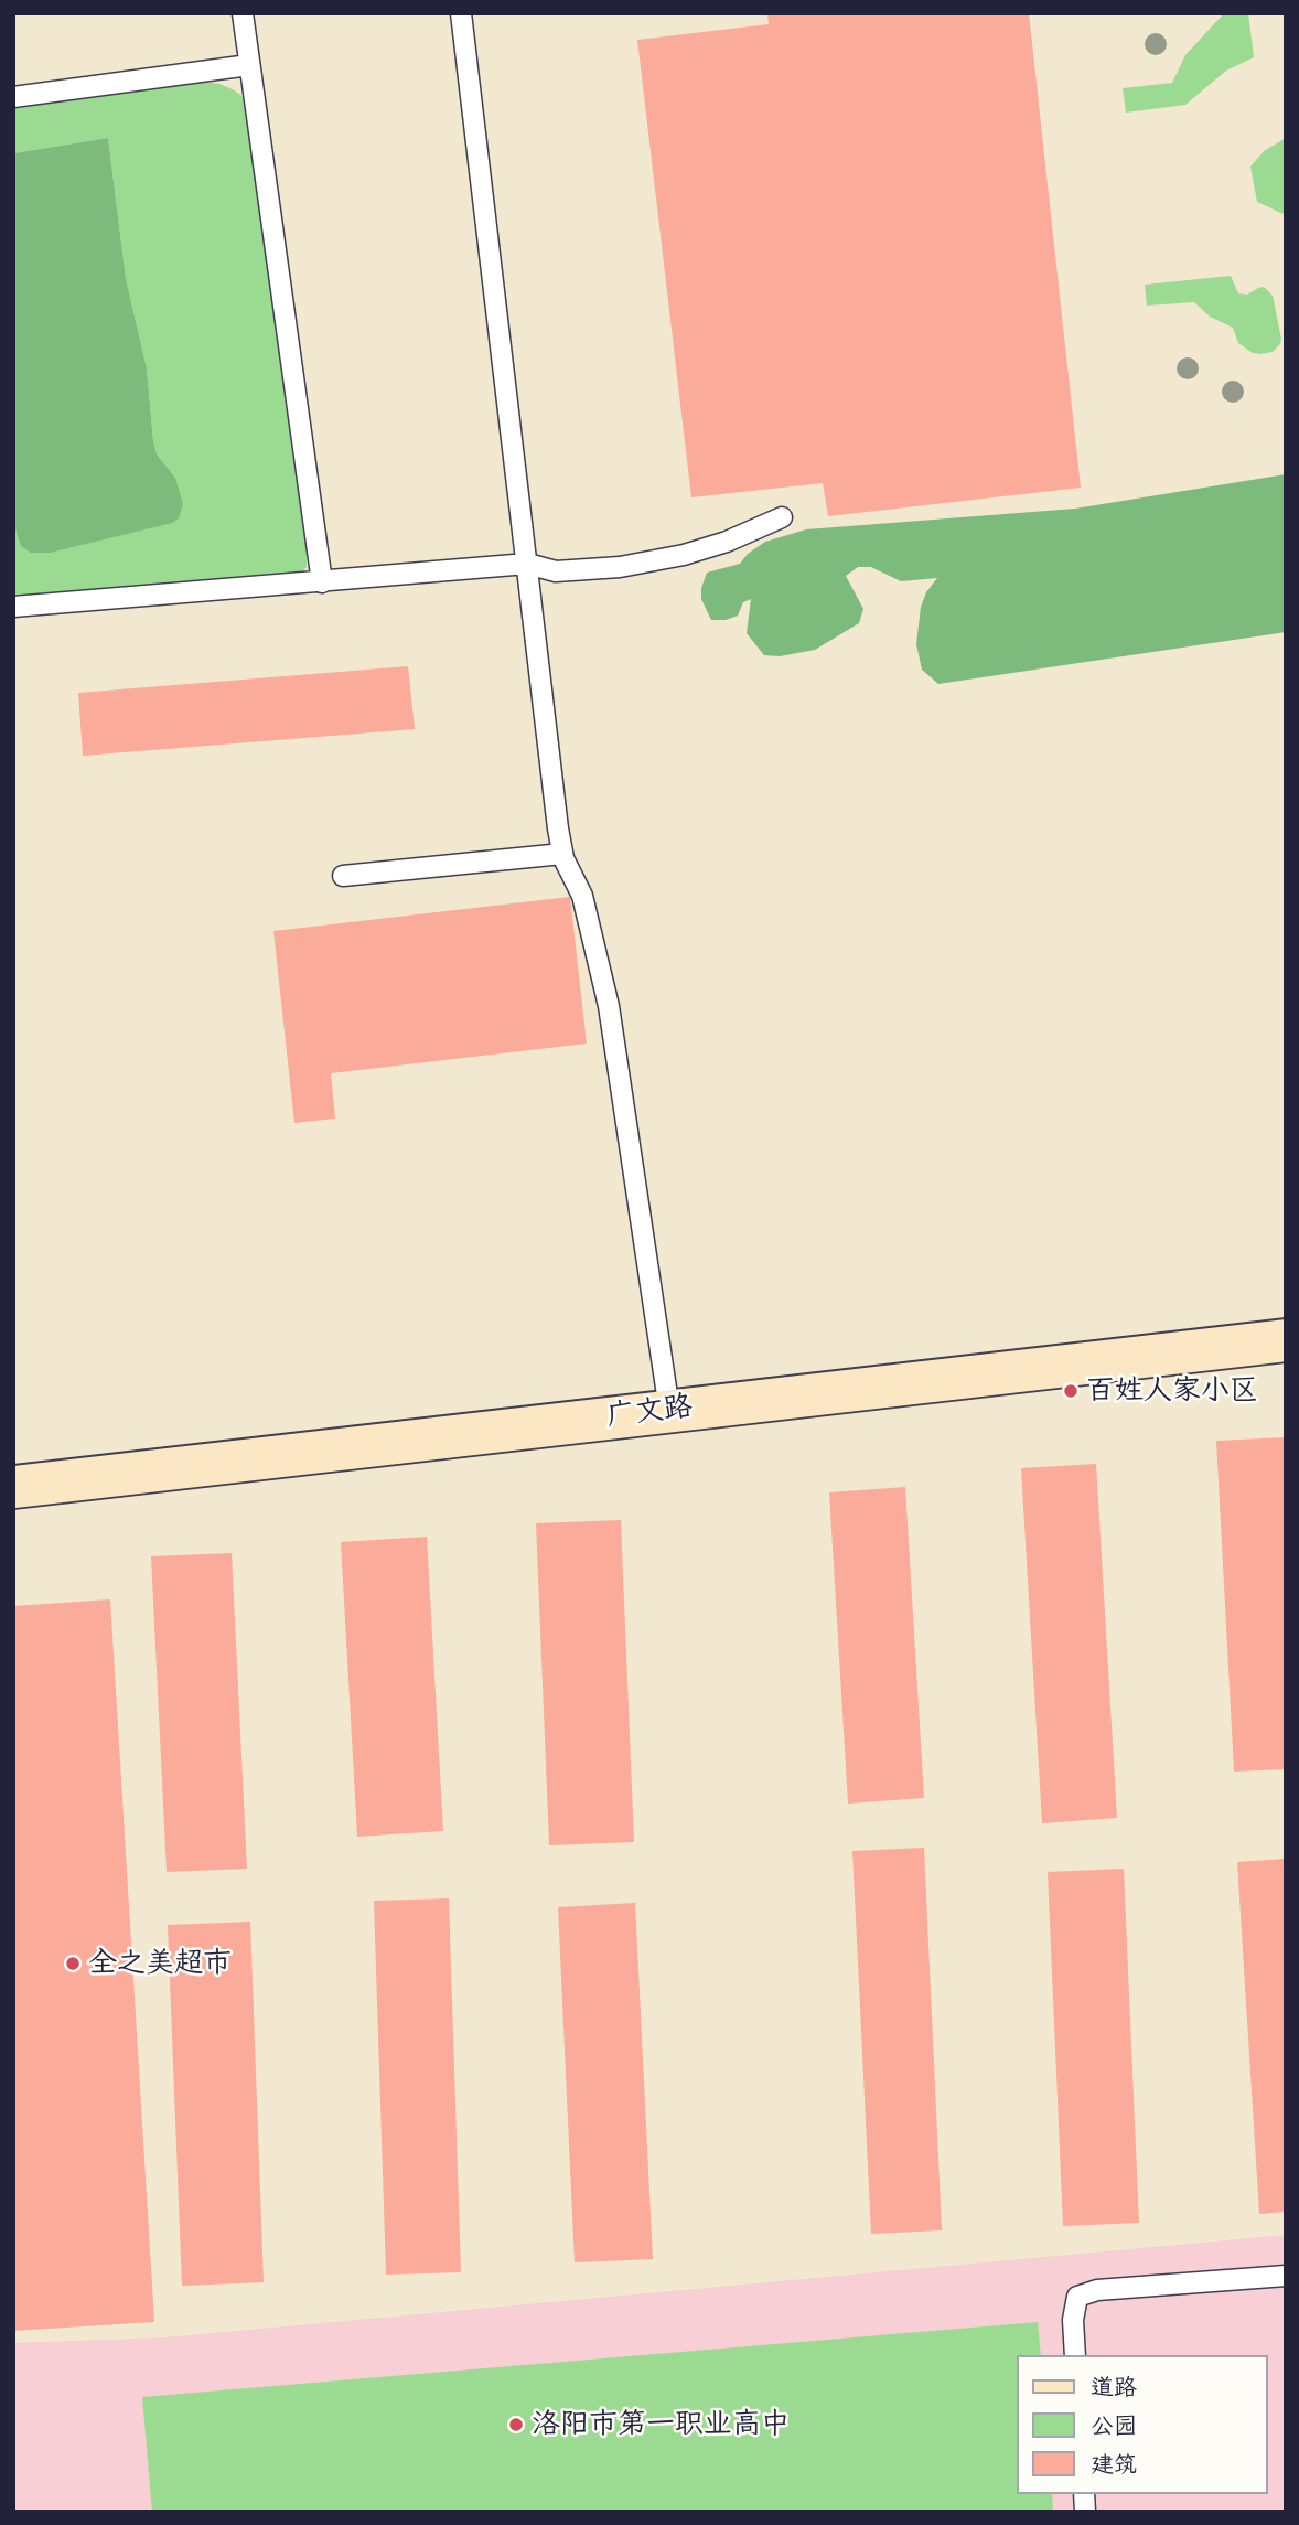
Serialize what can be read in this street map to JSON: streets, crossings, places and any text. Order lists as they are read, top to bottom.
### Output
{
  "streets": {
    "street": ["广文路"]
  },
  "places": ["百姓人家小区", "全之美超市", "洛阳市第一职业高中"],
  "legend": ["道路", "公园", "建筑"]
}
